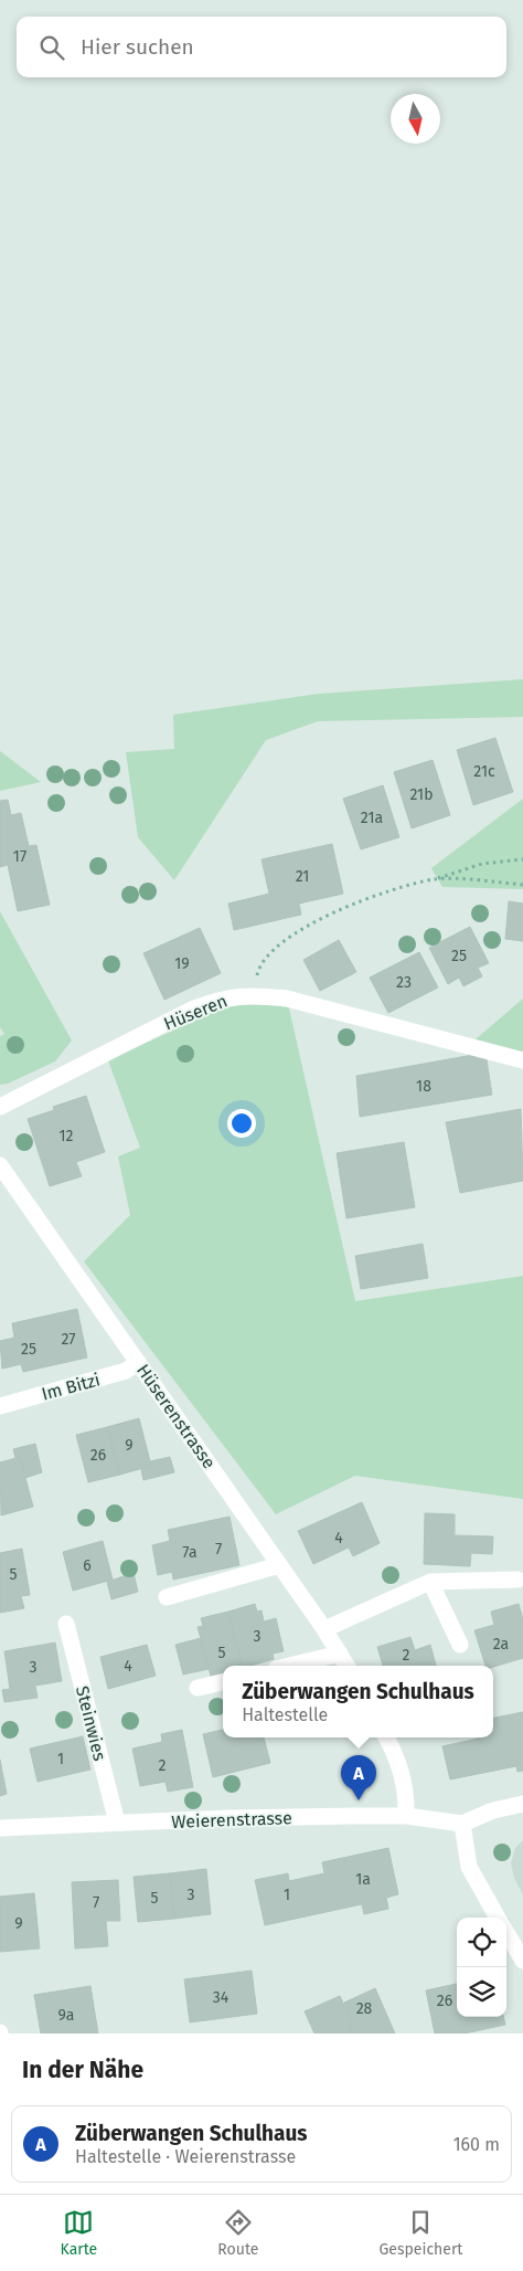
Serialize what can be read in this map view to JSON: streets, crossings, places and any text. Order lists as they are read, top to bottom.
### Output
{
  "streets": {
    "street": [
      "Hüseren",
      "Im Bitzi",
      "Hüserenstrasse",
      "Steinwies",
      "Weierenstrasse"
    ]
  },
  "crossings": [
    ["Im Bitzi", "Hüserenstrasse"],
    ["Steinwies", "Weierenstrasse"]
  ],
  "house_numbers": [
    "21c",
    "21b",
    "21a",
    "17",
    "21",
    "25",
    "19",
    "23",
    "18",
    "12",
    "27",
    "25",
    "9",
    "26",
    "4",
    "7",
    "7a",
    "6",
    "5",
    "3",
    "2a",
    "5",
    "2",
    "4",
    "3",
    "1",
    "2",
    "1a",
    "3",
    "1",
    "5",
    "7",
    "9",
    "34",
    "26",
    "28",
    "9a"
  ],
  "north": "bottom",
  "page": {
    "search": "Hier suchen",
    "popup": ["Züberwangen Schulhaus", "Haltestelle"],
    "pins": "A",
    "heading": "In der Nähe",
    "list": [
      {
        "mark": "A",
        "name": "Züberwangen Schulhaus",
        "note": "Haltestelle · Weierenstrasse",
        "value": "160 m"
      }
    ],
    "nav": ["Karte", "Route", "Gespeichert"]
  }
}
